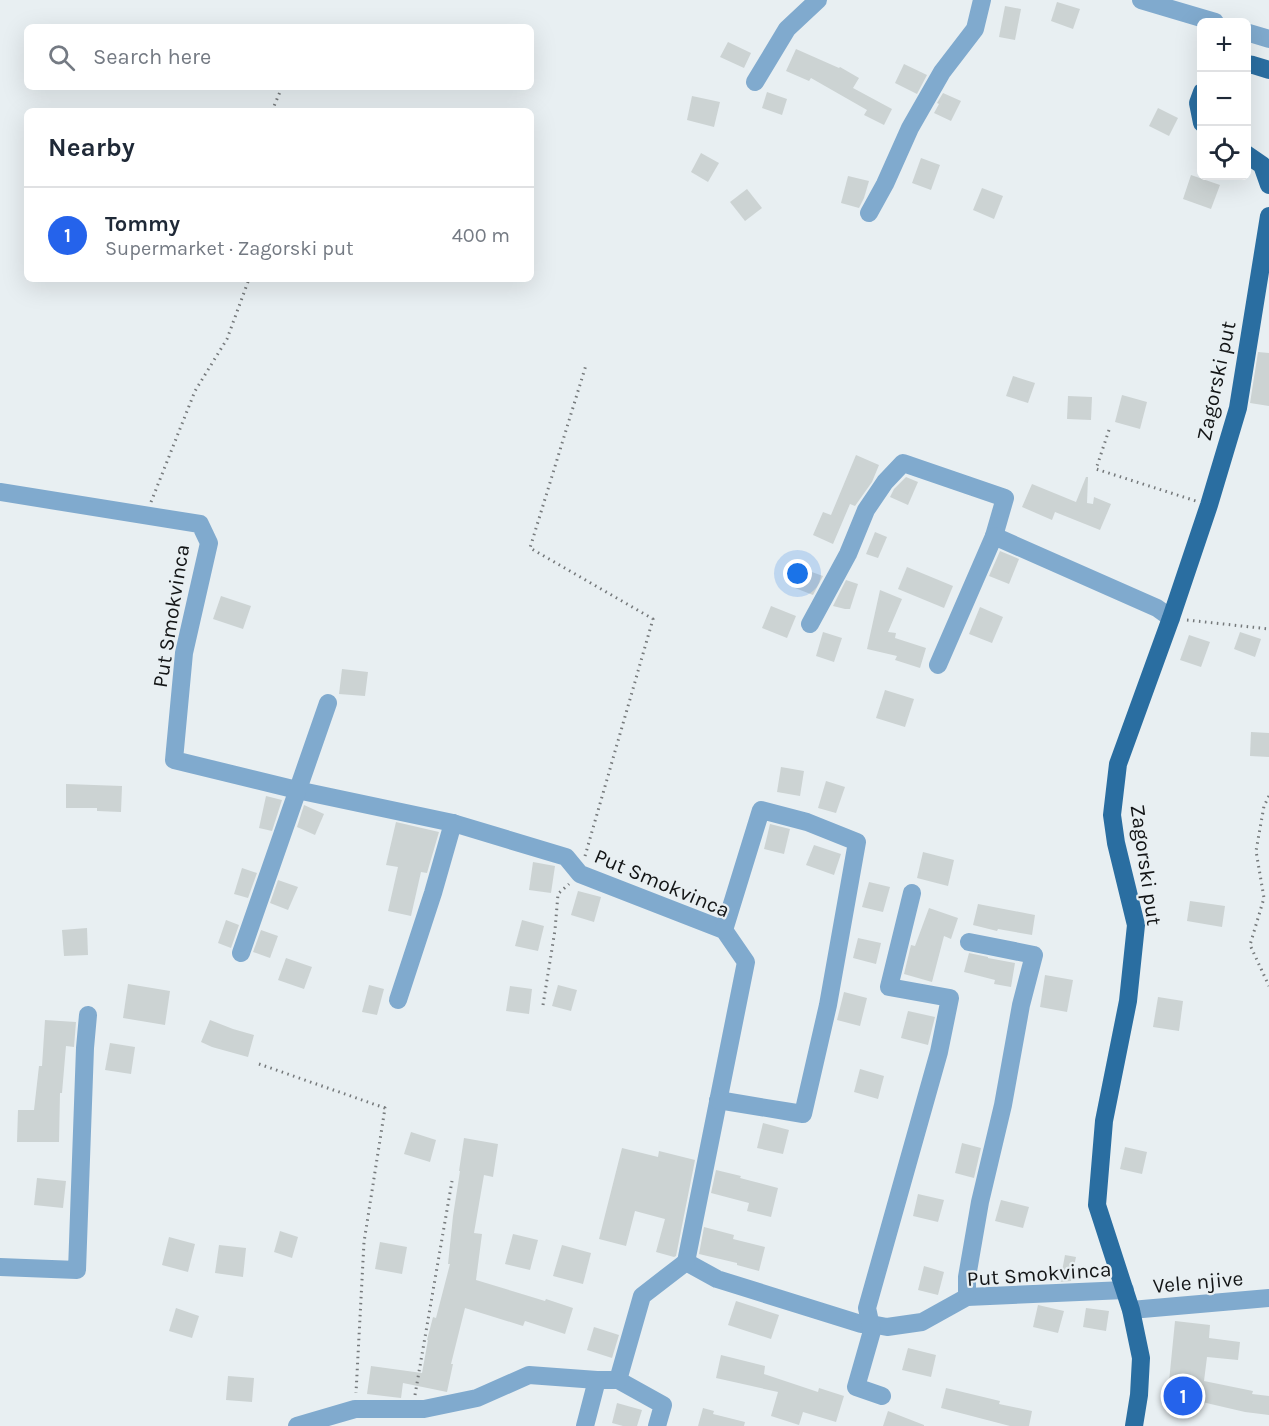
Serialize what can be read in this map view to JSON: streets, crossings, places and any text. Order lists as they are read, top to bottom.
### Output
{
  "streets": {
    "main road": ["Zagorski put"],
    "street": ["Put Smokvinca", "Vele njive"]
  },
  "crossings": [
    ["Zagorski put", "Put Smokvinca"],
    ["Zagorski put", "Vele njive"]
  ],
  "page": {
    "map_buttons": ["+", "−"],
    "search": "Search here",
    "heading": "Nearby",
    "list": [
      {
        "mark": "1",
        "name": "Tommy",
        "note": "Supermarket · Zagorski put",
        "value": "400 m"
      }
    ],
    "pins": "1"
  }
}
